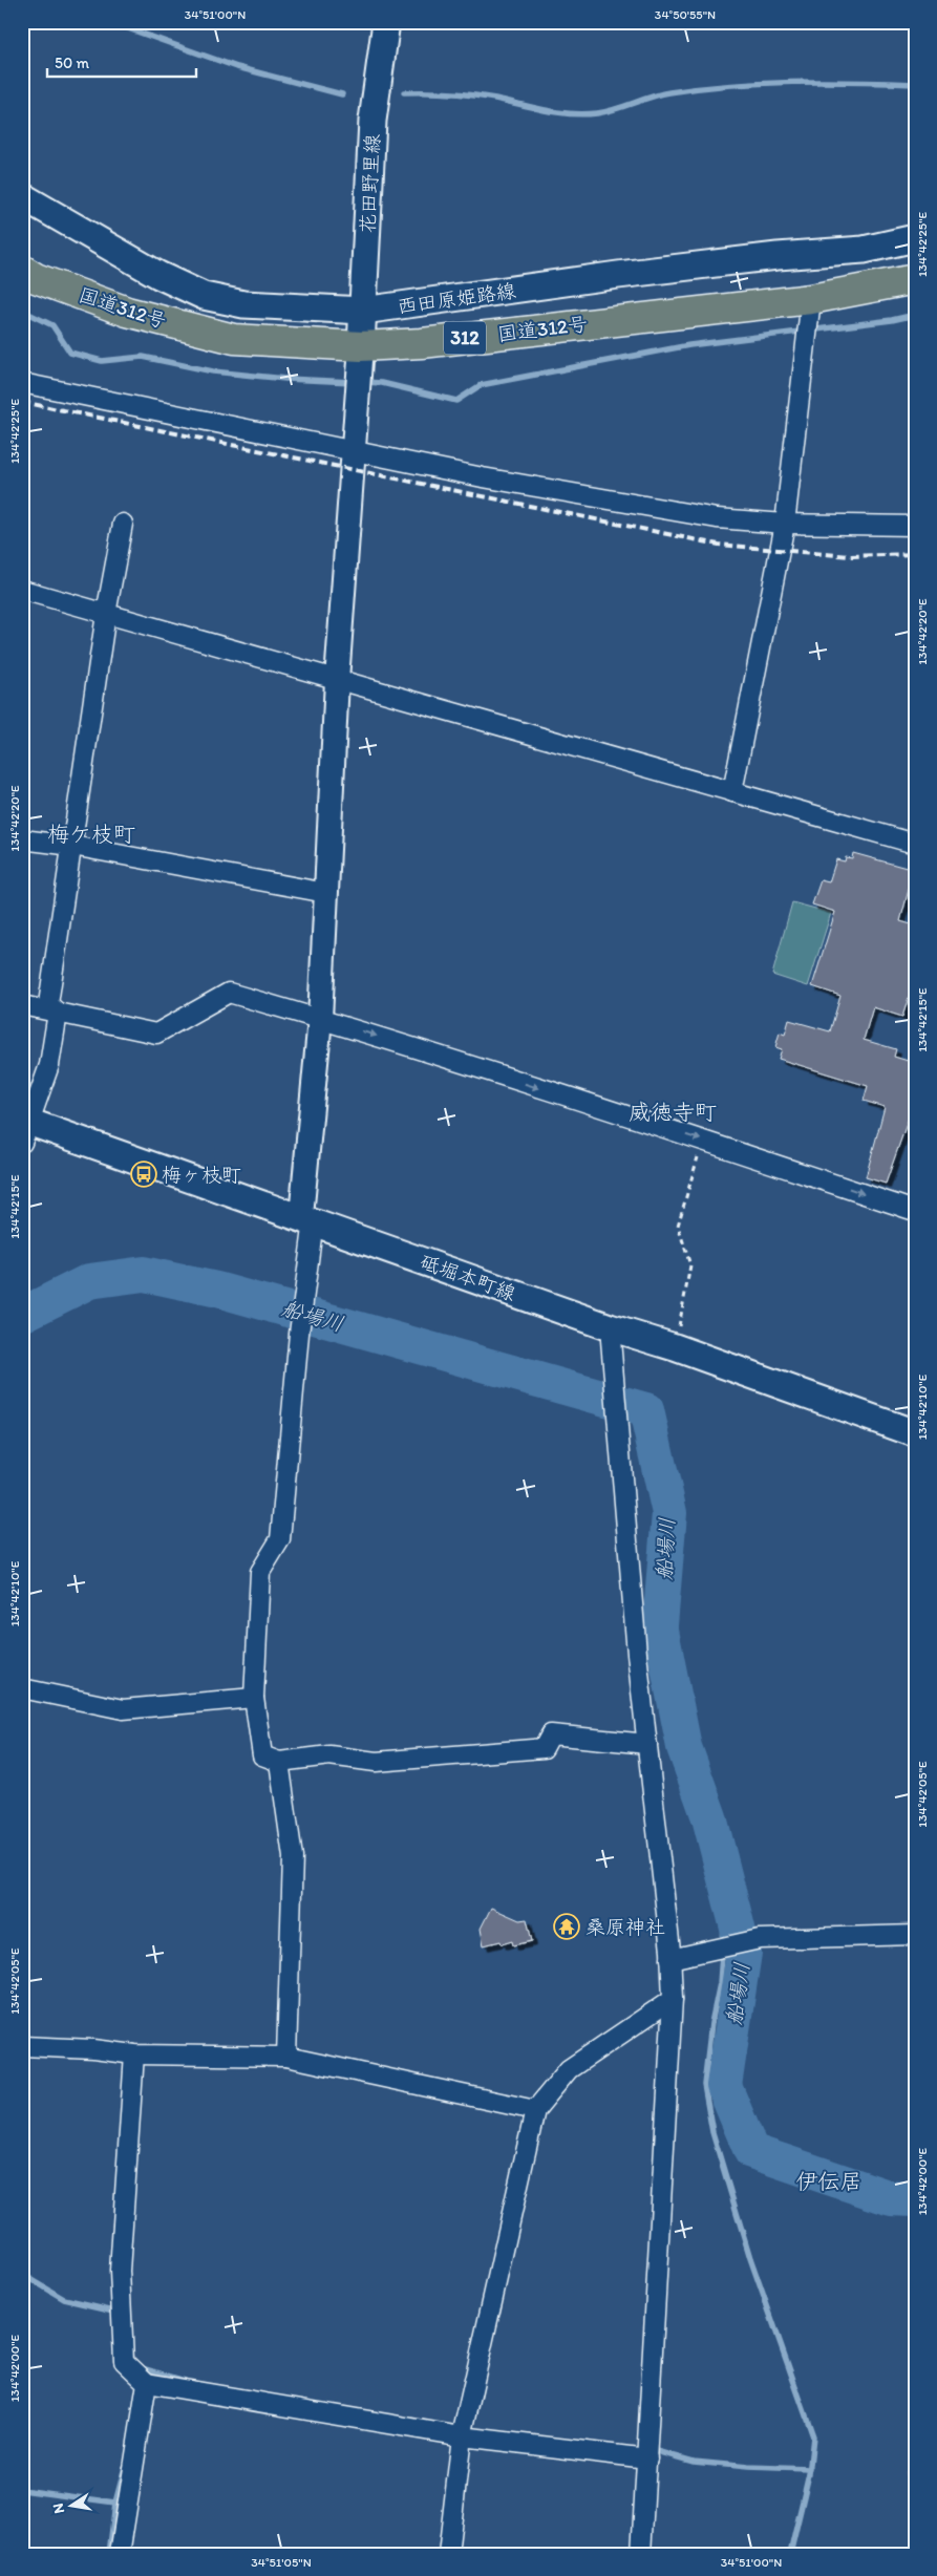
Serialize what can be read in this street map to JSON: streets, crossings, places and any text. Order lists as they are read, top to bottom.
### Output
{
  "streets": {
    "highway": ["国道312号", "312"],
    "main road": ["花田野里線", "西田原姫路線", "砥堀本町線"]
  },
  "crossings": [
    ["花田野里線", "西田原姫路線"],
    ["花田野里線", "国道312号"]
  ],
  "districts": ["梅ケ枝町", "威徳寺町", "伊伝居"],
  "water": ["船場川"],
  "places": {
    "bus stop": ["梅ヶ枝町"],
    "temple": ["桑原神社"]
  },
  "scale_bar": "50 m",
  "north": "left",
  "coordinates": [
    "34°51'00\"N",
    "34°50'55\"N",
    "134°42'25\"E",
    "134°42'20\"E",
    "134°42'15\"E",
    "134°42'10\"E",
    "134°42'05\"E",
    "134°42'00\"E",
    "34°51'05\"N"
  ]
}
